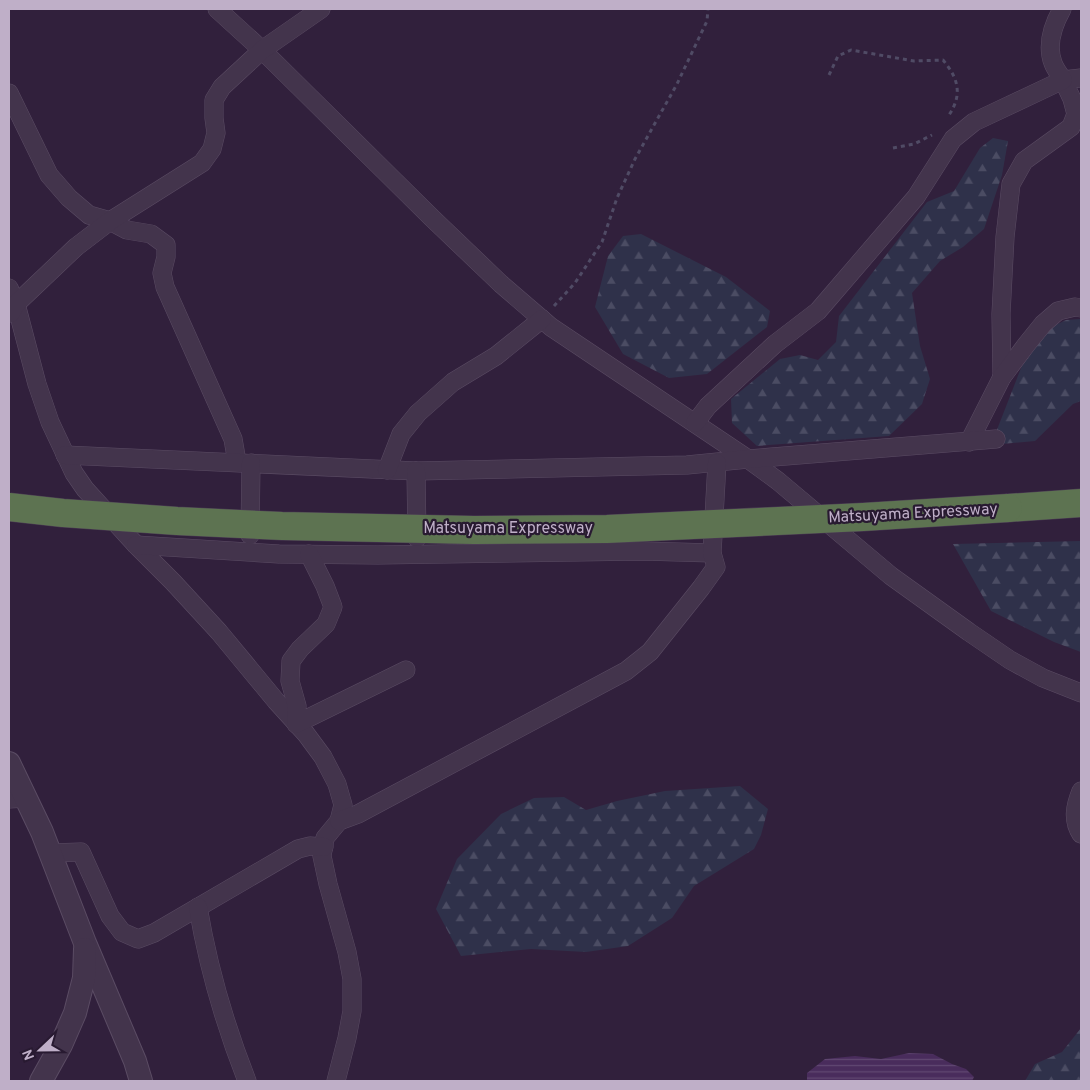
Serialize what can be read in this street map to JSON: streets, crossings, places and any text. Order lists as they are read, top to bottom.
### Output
{
  "streets": {
    "highway": ["Matsuyama Expressway"]
  },
  "north": "left"
}
